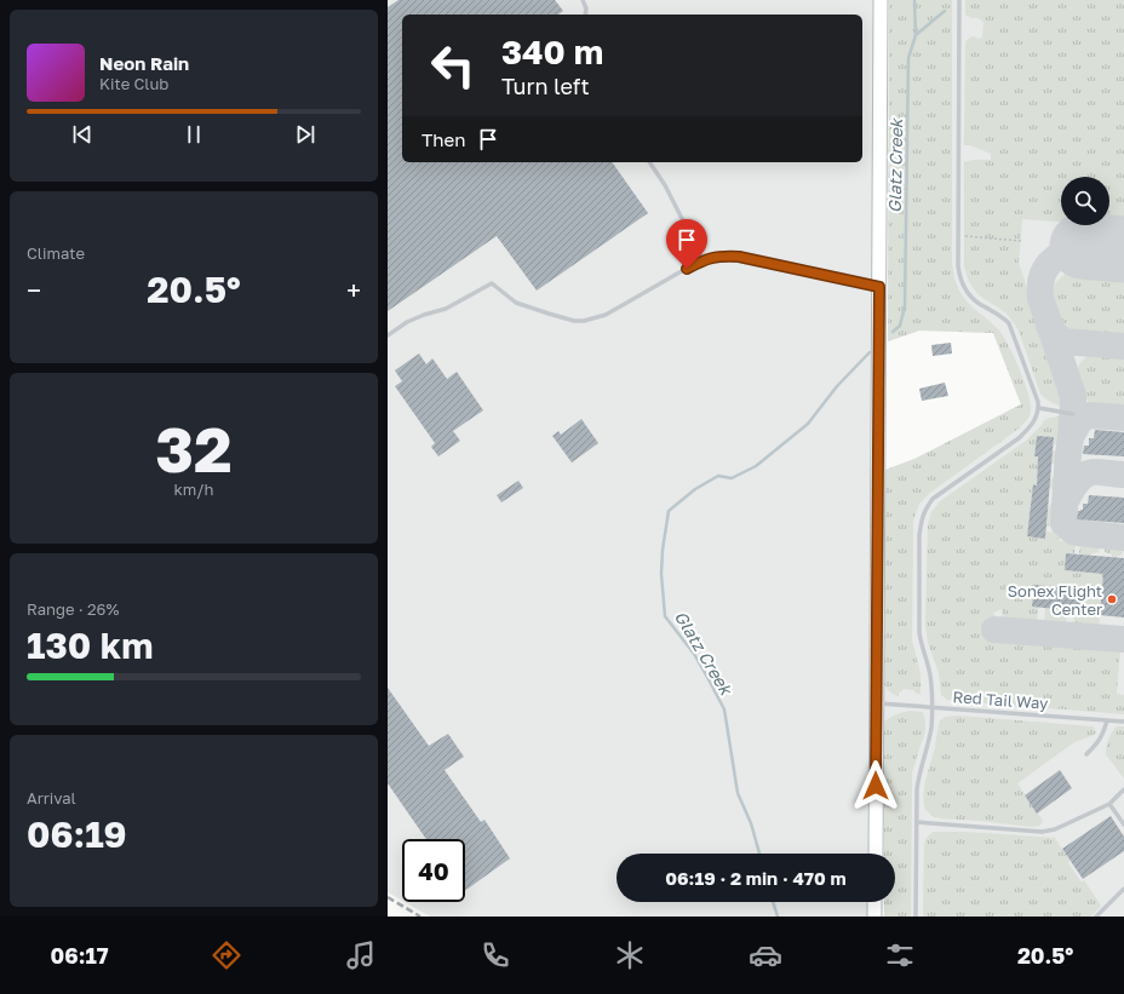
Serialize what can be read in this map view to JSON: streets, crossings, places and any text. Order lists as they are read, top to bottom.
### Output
{
  "streets": {
    "lane": ["Red Tail Way"]
  },
  "water": ["Glatz Creek"],
  "places": ["Sonex Flight Center"],
  "page": {
    "turn": ["340 m", "Turn left"],
    "song": ["Neon Rain", "Kite Club"],
    "then": "Then",
    "tile": [
      "Climate",
      ["32", "km/h"],
      ["Range · 26%", "130 km"],
      ["Arrival", "06:19"]
    ],
    "heat": ["−", "20.5°", "+"],
    "limit": "40",
    "trip": "06:19 · 2 min · 470 m",
    "tabs": ["06:17", "20.5°"]
  }
}
